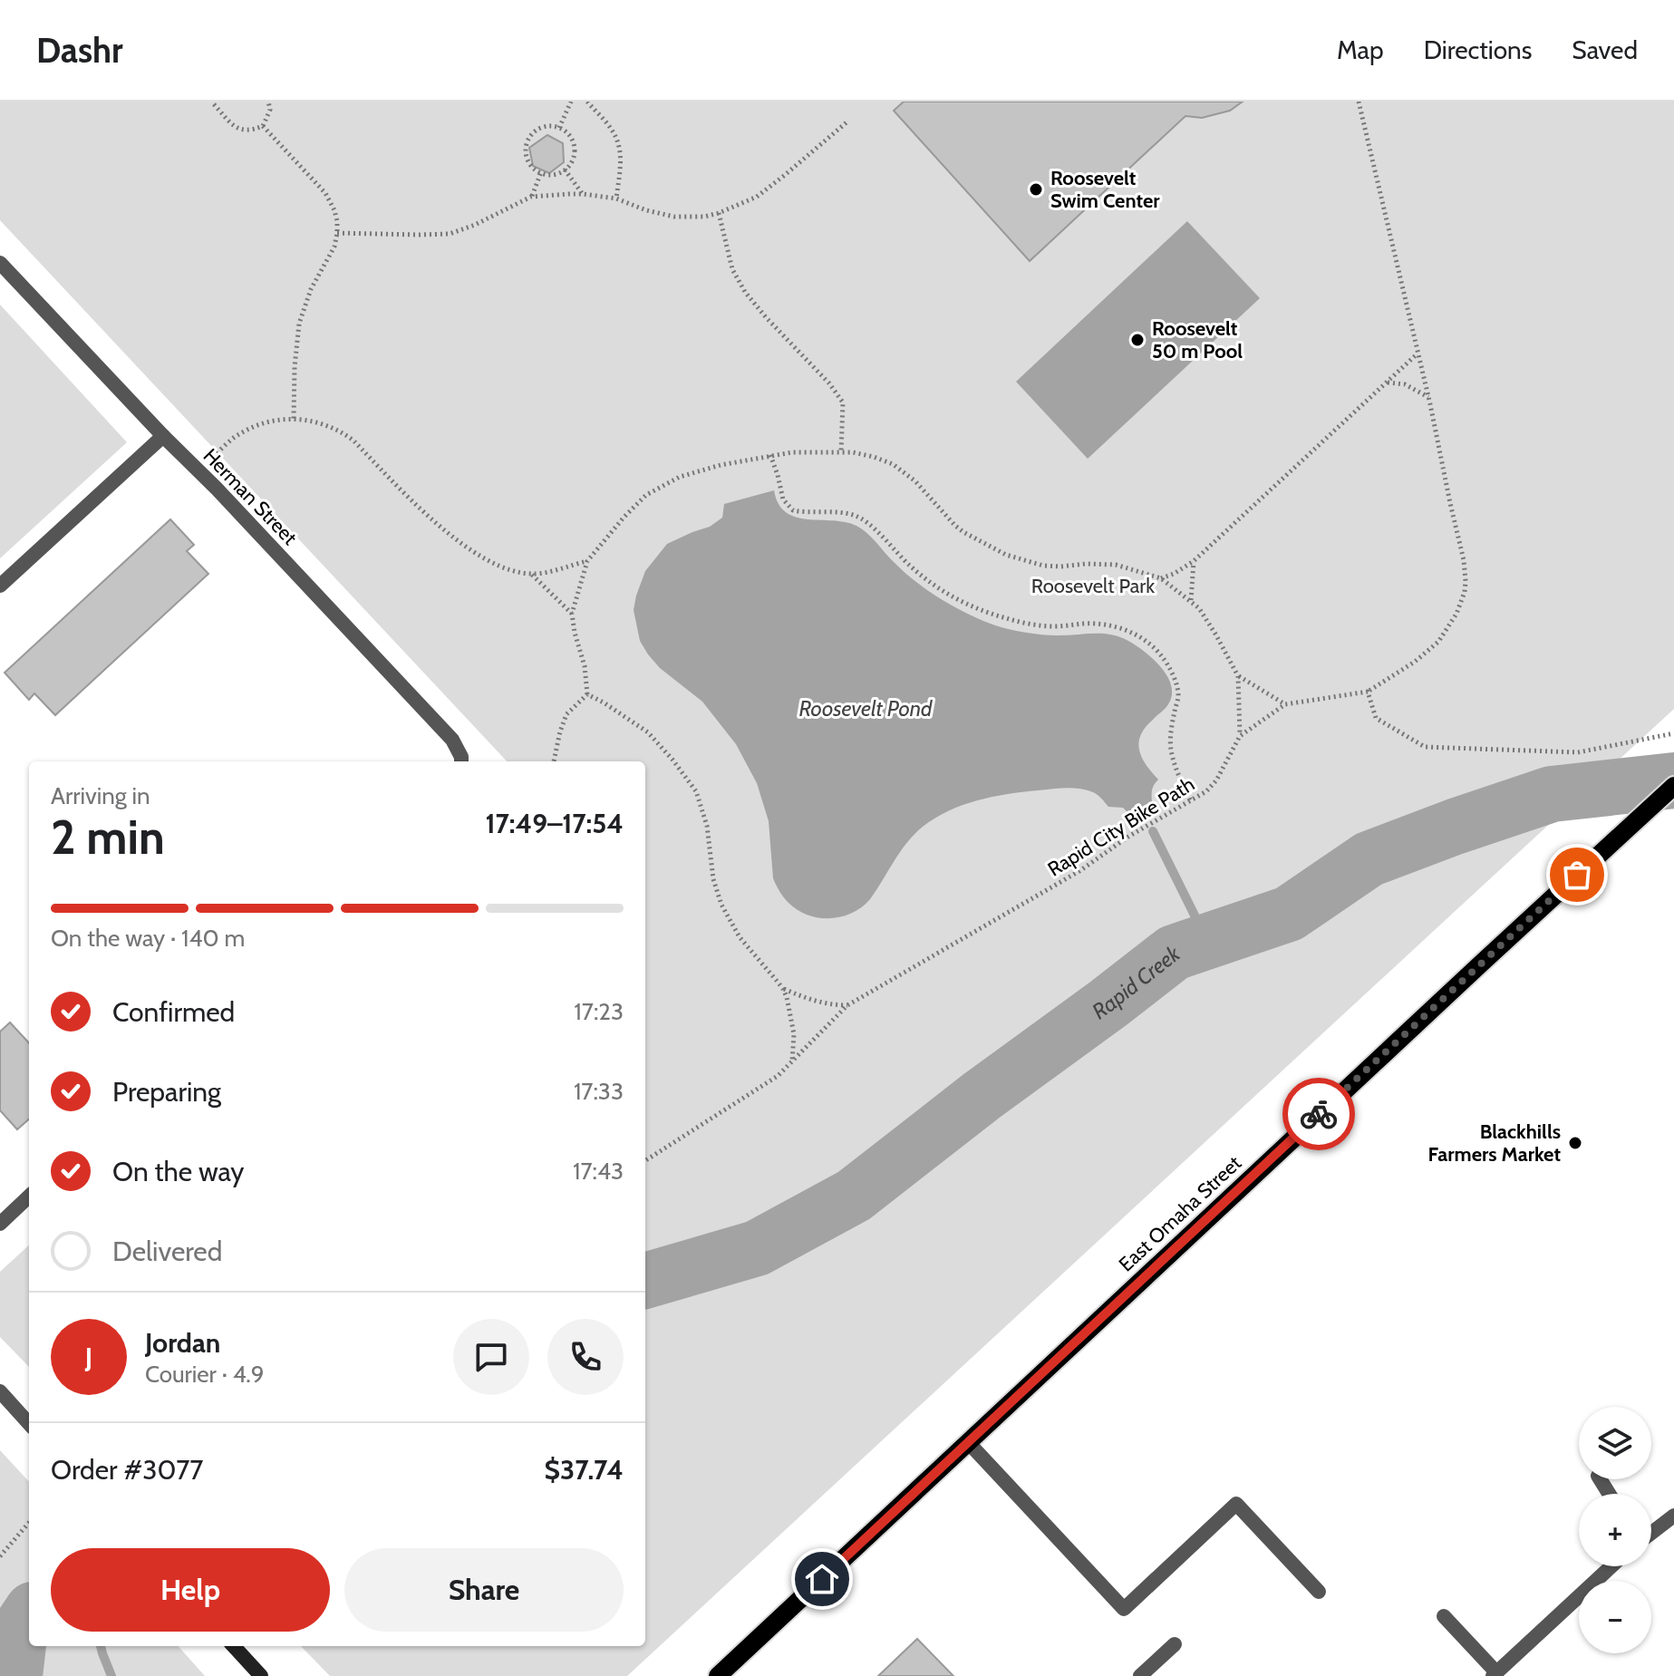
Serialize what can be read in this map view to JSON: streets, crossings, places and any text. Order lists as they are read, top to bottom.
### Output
{
  "streets": {
    "main road": ["East Omaha Street"],
    "street": ["Herman Street"],
    "path": ["Rapid City Bike Path"]
  },
  "water": ["Roosevelt Pond", "Rapid Creek"],
  "parks": ["Roosevelt Park"],
  "places": ["Roosevelt Swim Center", "Roosevelt 50 m Pool", "Blackhills Farmers Market"],
  "page": {
    "header": "Dashr",
    "nav": ["Map", "Directions", "Saved"],
    "heading": ["2 min", "Arriving in", "17:49–17:54"],
    "panel": [
      "Jordan",
      "Courier · 4.9",
      "Order #3077",
      "$37.74"
    ],
    "bar": "On the way · 140 m",
    "list": [
      ["Confirmed", "17:23"],
      ["Preparing", "17:33"],
      ["On the way", "17:43"],
      "Delivered"
    ],
    "round": "J",
    "map_buttons": ["+", "−"],
    "buttons": ["Help", "Share"]
  }
}
